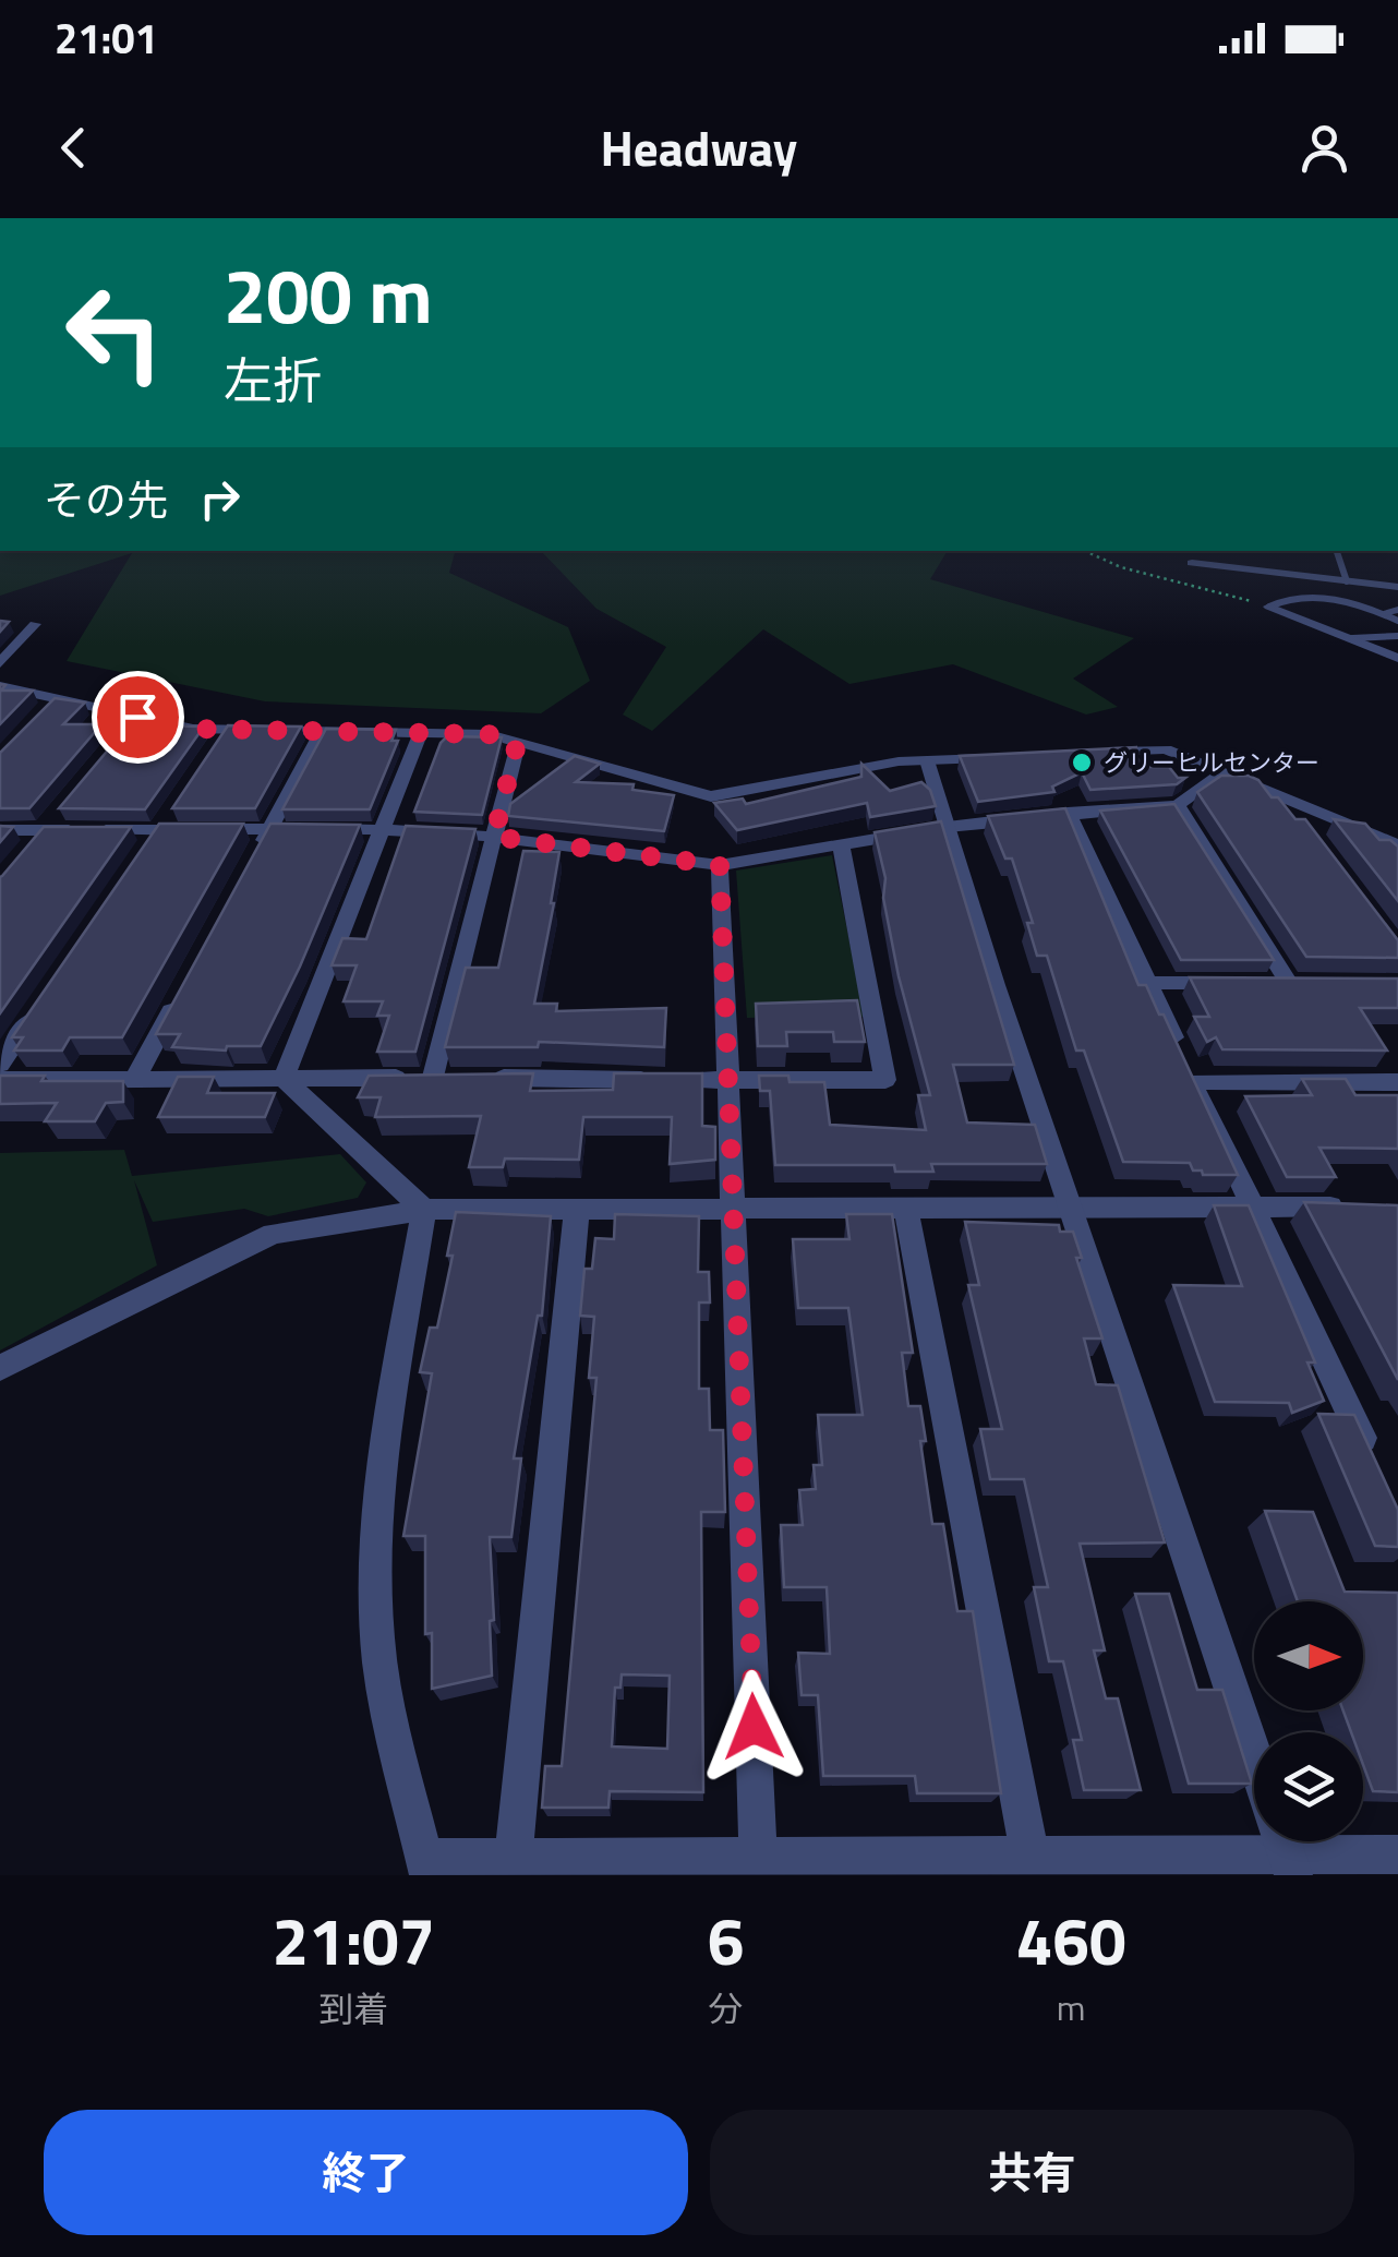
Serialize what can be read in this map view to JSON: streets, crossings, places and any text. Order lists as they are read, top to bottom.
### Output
{
  "places": ["グリーヒルセンター"],
  "north": "right",
  "page": {
    "status": "21:01",
    "header": "Headway",
    "turn": ["200 m", "左折"],
    "then": "その先",
    "eta": [
      "21:07",
      "到着",
      "6",
      "分",
      "460",
      "m"
    ],
    "buttons": ["終了", "共有"]
  }
}
